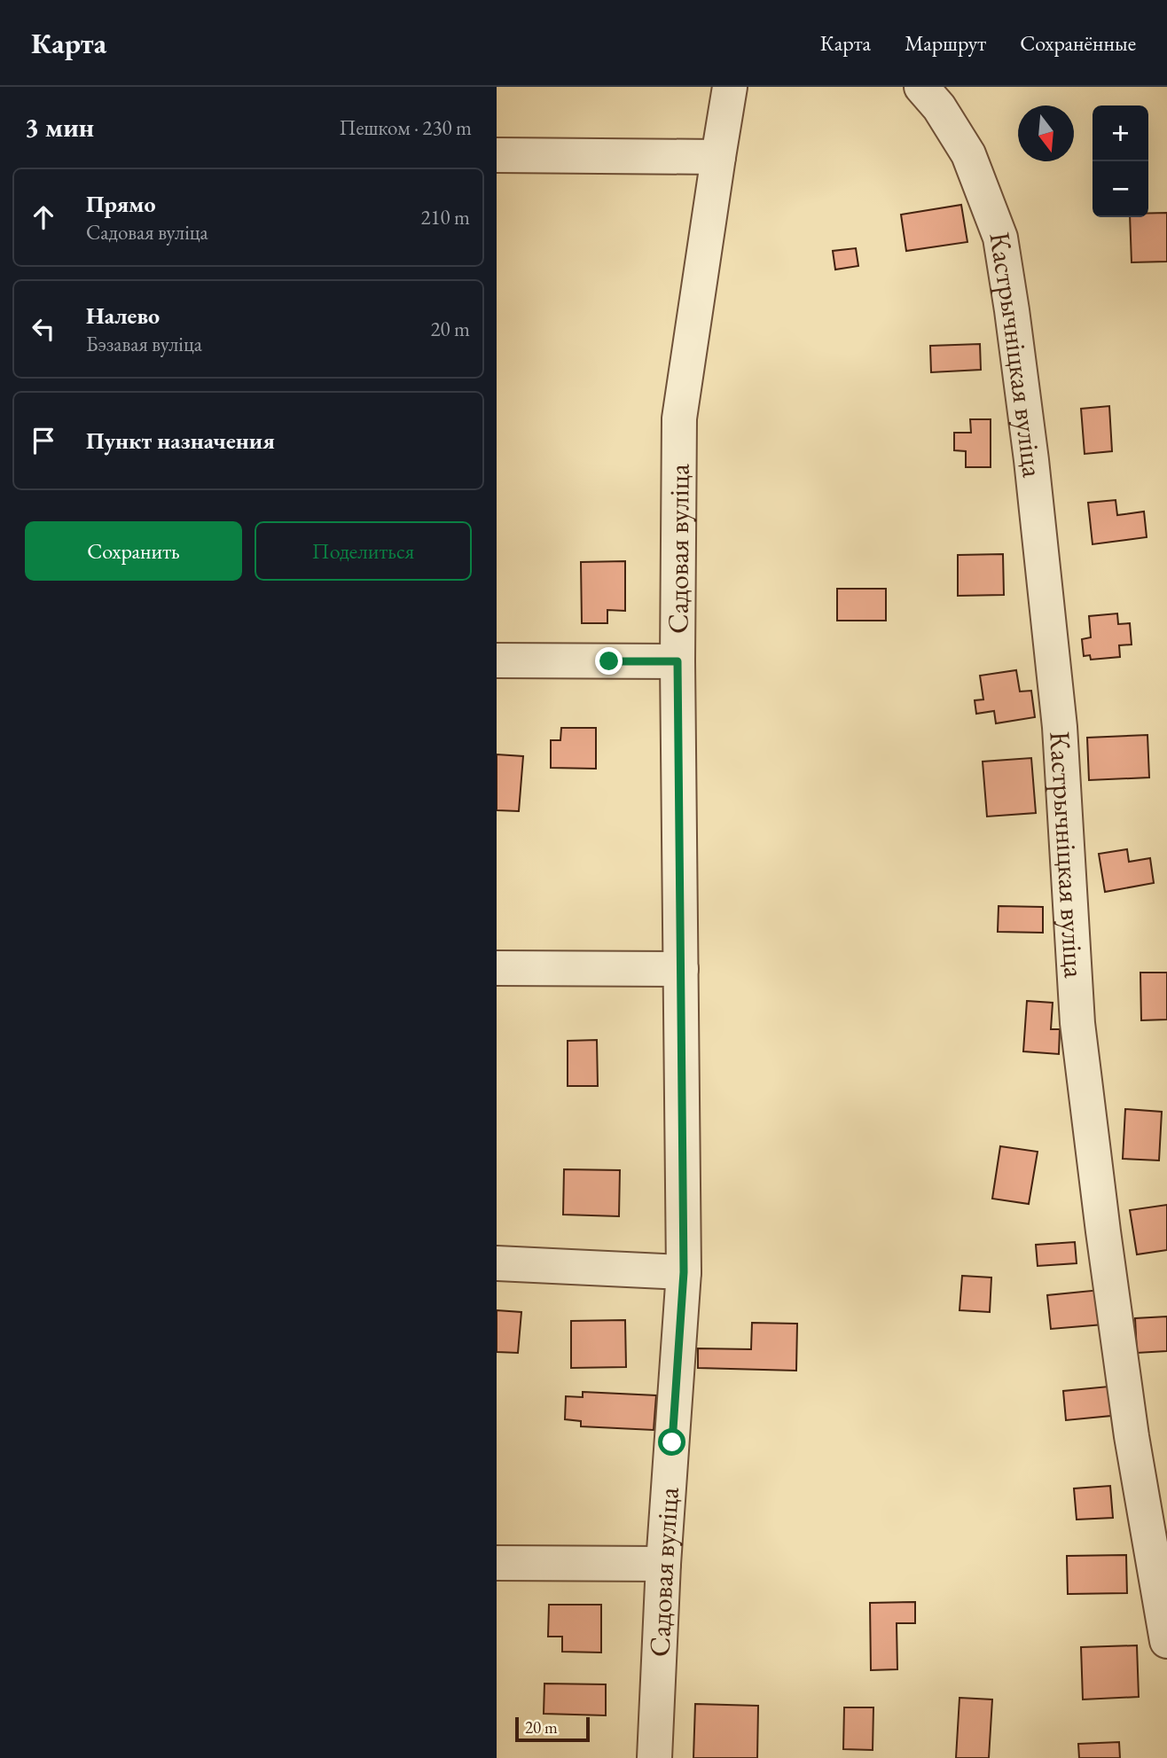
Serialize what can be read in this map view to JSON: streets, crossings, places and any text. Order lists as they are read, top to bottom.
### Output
{
  "streets": {
    "street": ["Кастрычніцкая вуліца", "Садовая вуліца"]
  },
  "scale_bar": "20 m",
  "north": "bottom",
  "page": {
    "header": "Карта",
    "nav": ["Карта", "Маршрут", "Сохранённые"],
    "heading": ["3 мин", "Пешком · 230 m"],
    "map_buttons": ["+", "−"],
    "list": [
      ["Прямо", "Садовая вуліца", "210 m"],
      ["Налево", "Бэзавая вуліца", "20 m"],
      "Пункт назначения"
    ],
    "buttons": ["Сохранить", "Поделиться"],
    "scale": "20 m"
  }
}
